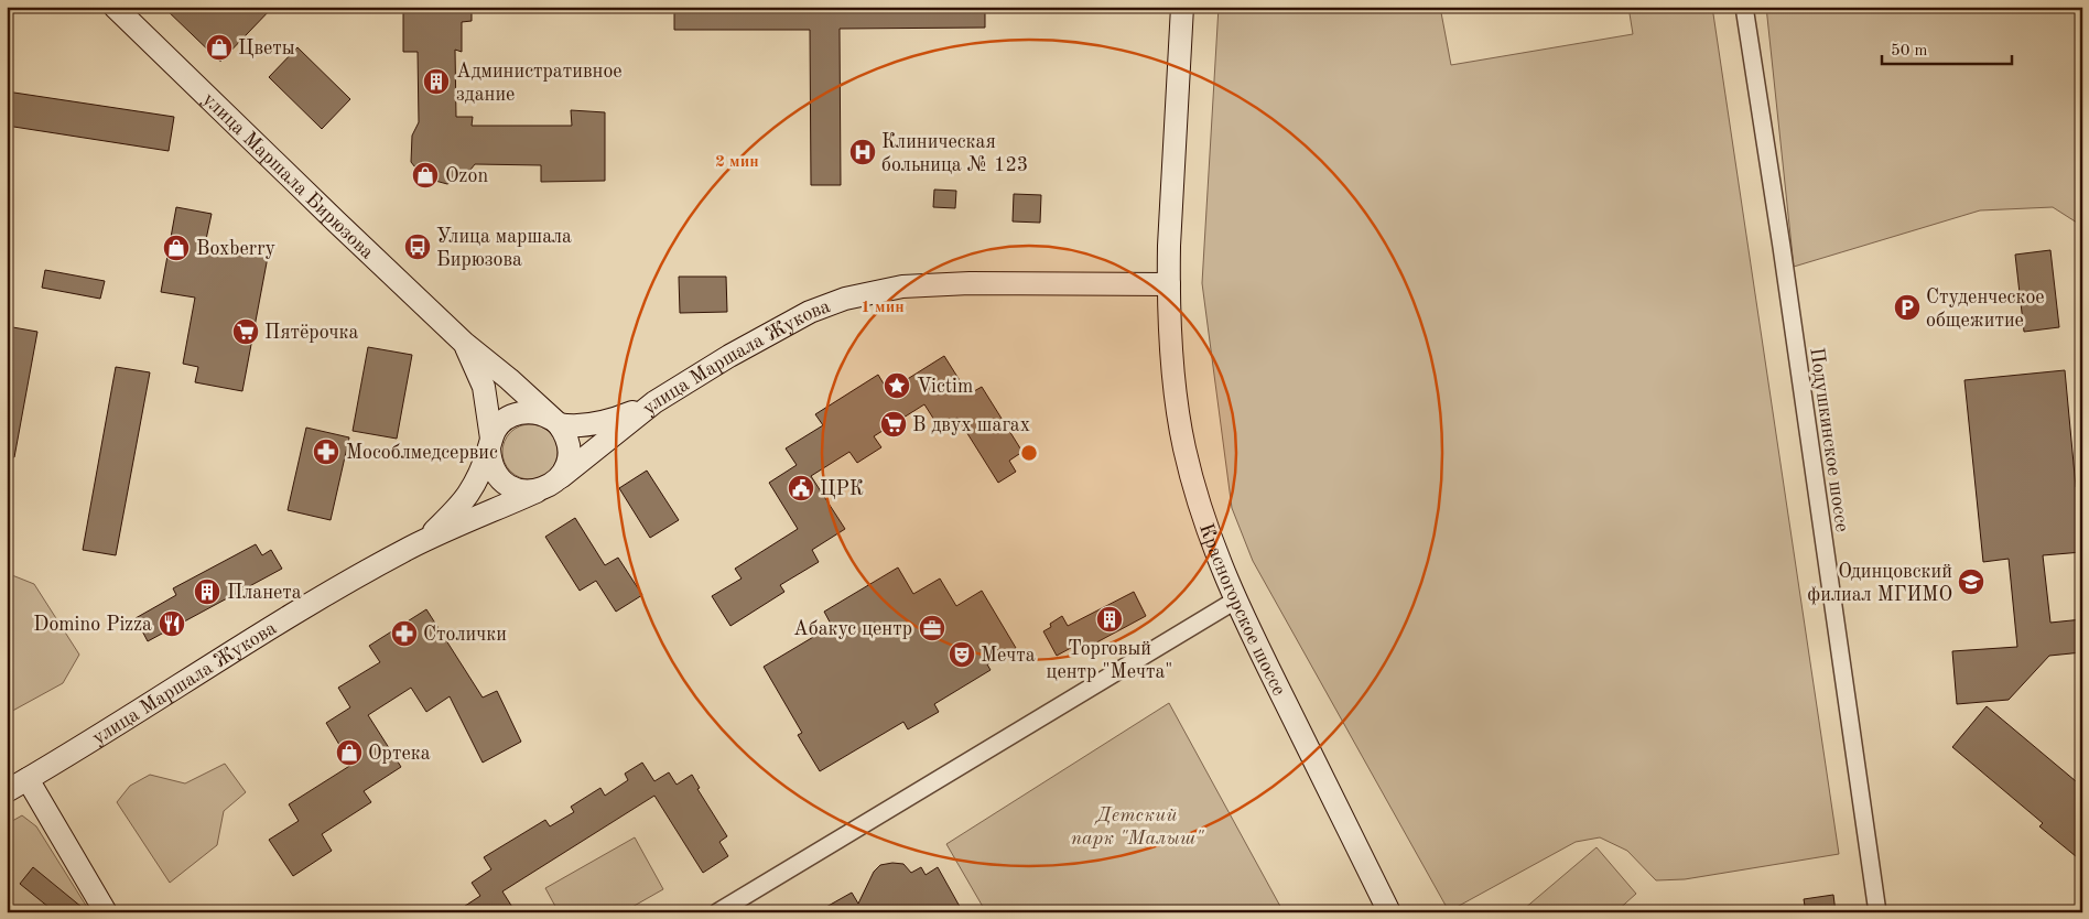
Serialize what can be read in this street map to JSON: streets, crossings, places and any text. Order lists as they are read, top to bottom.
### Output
{
  "streets": {
    "street": [
      "улица Маршала Бирюзова",
      "улица Маршала Жукова",
      "Подушкинское шоссе",
      "Красногорское шоссе"
    ]
  },
  "crossings": [
    ["улица Маршала Бирюзова", "улица Маршала Жукова"],
    ["улица Маршала Жукова", "Красногорское шоссе"]
  ],
  "parks": ["Детский парк \"Малыш\""],
  "places": {
    "shop": [
      "Цветы",
      "Ozon",
      "Boxberry",
      "Ортека"
    ],
    "building": ["Административное здание", "Планета", "Торговый центр \"Мечта\""],
    "hospital": ["Клиническая больница № 123"],
    "bus stop": ["Улица маршала Бирюзова"],
    "parking": ["Студенческое общежитие"],
    "supermarket": ["Пятёрочка", "В двух шагах"],
    "place": ["Victim"],
    "pharmacy": ["Мособлмедсервис", "Столички"],
    "public building": ["ЦРК"],
    "school or university": ["Одинцовский филиал МГИМО"],
    "restaurant": ["Domino Pizza"],
    "office": ["Абакус центр"],
    "theatre": ["Мечта"]
  },
  "scale_bar": "50 m",
  "rings": ["2 мин", "1 мин"]
}
